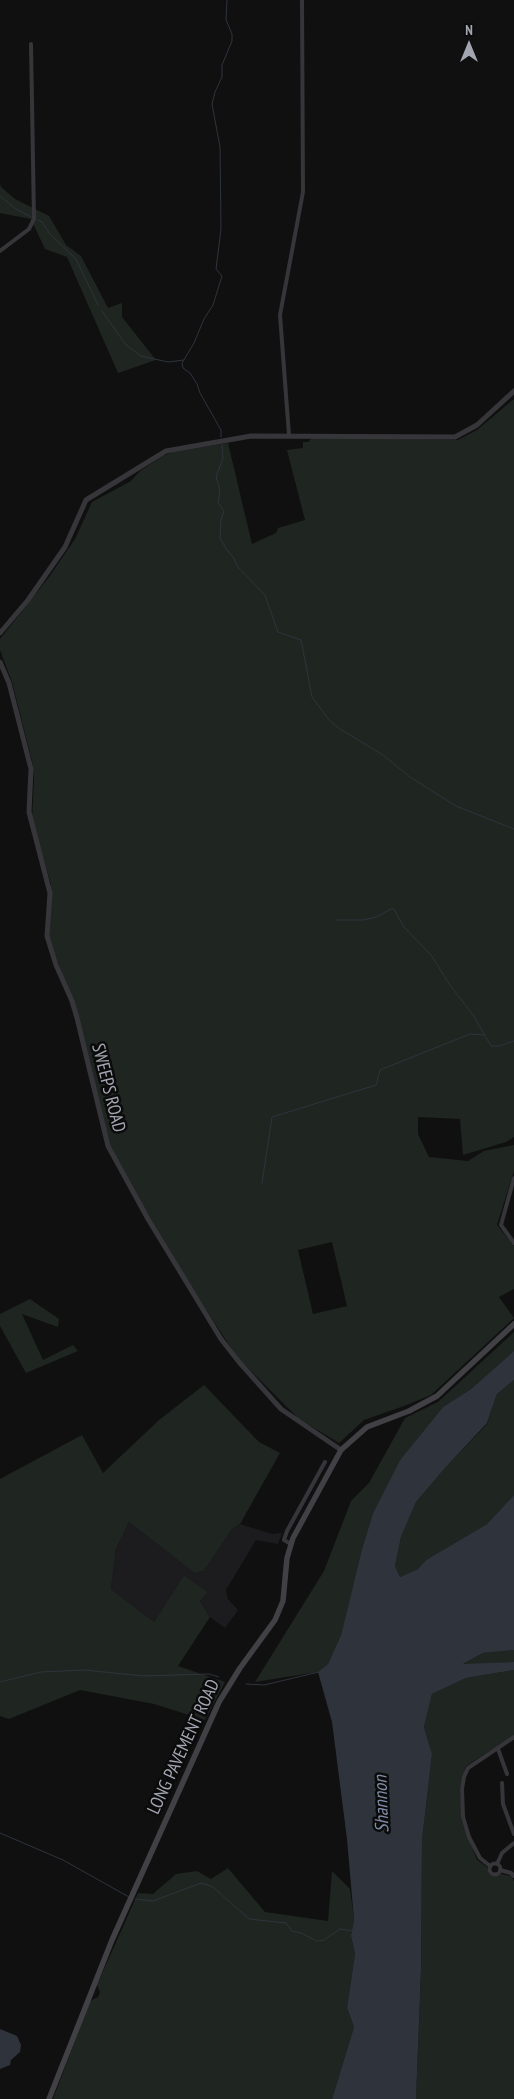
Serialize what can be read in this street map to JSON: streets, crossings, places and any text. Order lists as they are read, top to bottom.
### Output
{
  "streets": {
    "main road": ["LONG PAVEMENT ROAD"],
    "street": ["SWEEPS ROAD"]
  },
  "crossings": [
    ["SWEEPS ROAD", "LONG PAVEMENT ROAD"]
  ],
  "water": ["Shannon"],
  "north": "top"
}
